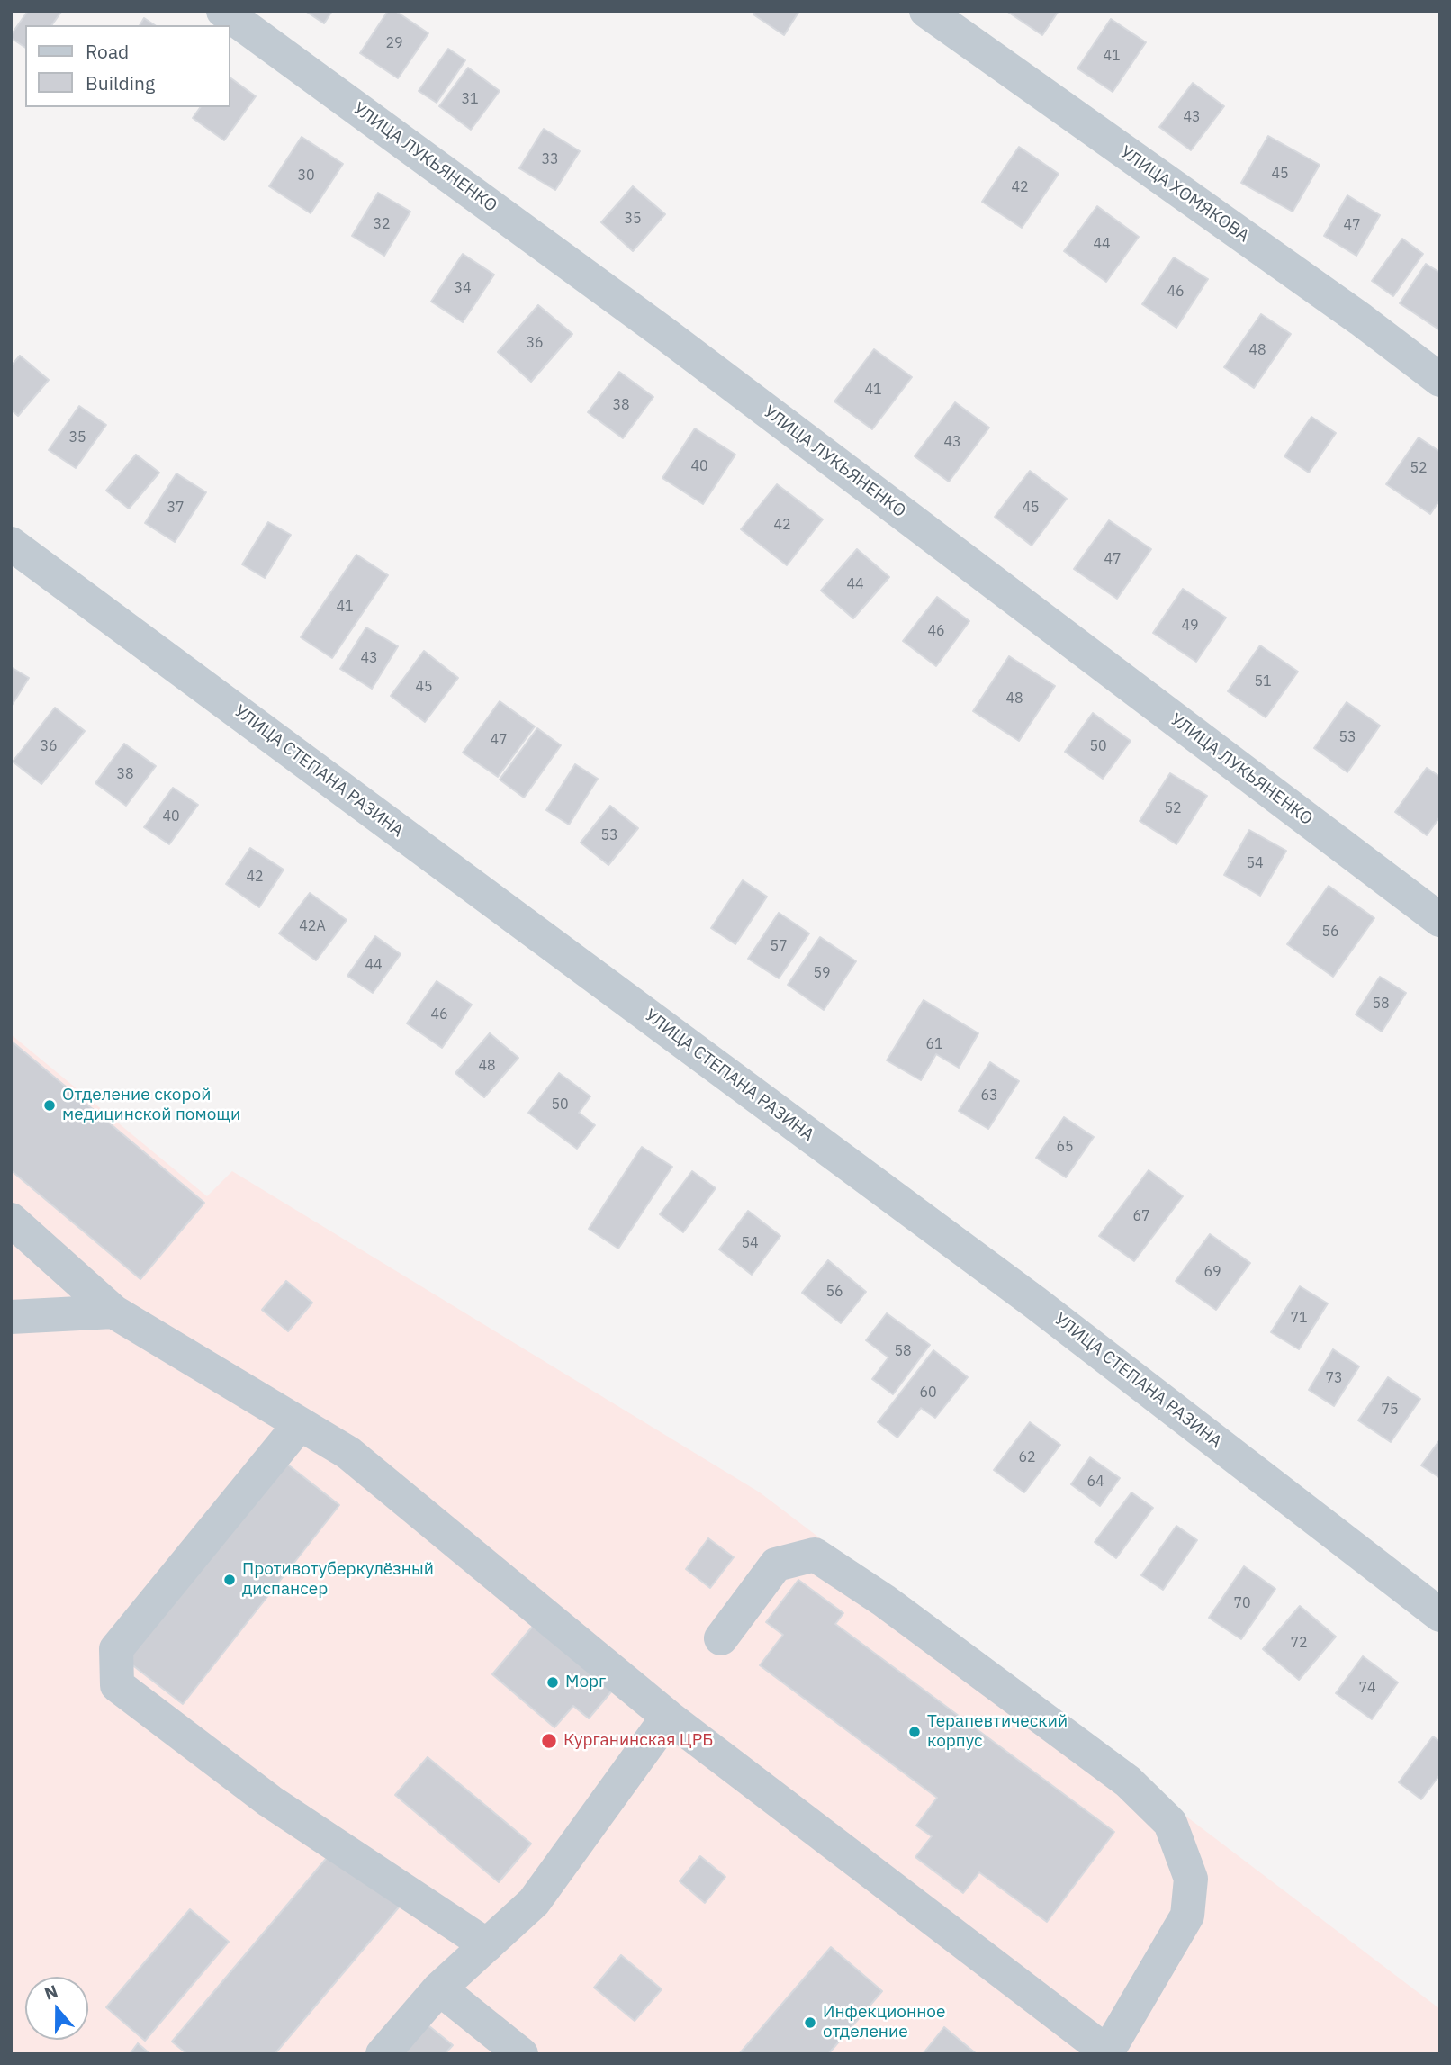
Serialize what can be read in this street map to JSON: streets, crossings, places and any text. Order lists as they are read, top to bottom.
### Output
{
  "streets": {
    "street": ["УЛИЦА ЛУКЬЯНЕНКО", "УЛИЦА ХОМЯКОВА", "УЛИЦА СТЕПАНА РАЗИНА"]
  },
  "places": [
    "Отделение скорой медицинской помощи",
    "Противотуберкулёзный диспансер",
    "Морг",
    "Терапевтический корпус",
    "Курганинская ЦРБ",
    "Инфекционное отделение"
  ],
  "house_numbers": [
    "29",
    "41",
    "31",
    "43",
    "33",
    "45",
    "30",
    "42",
    "35",
    "32",
    "47",
    "44",
    "34",
    "46",
    "36",
    "48",
    "41",
    "38",
    "35",
    "43",
    "40",
    "52",
    "37",
    "45",
    "42",
    "47",
    "44",
    "41",
    "49",
    "46",
    "43",
    "51",
    "45",
    "48",
    "53",
    "47",
    "36",
    "50",
    "38",
    "52",
    "40",
    "53",
    "54",
    "42",
    "42А",
    "56",
    "57",
    "44",
    "59",
    "58",
    "46",
    "61",
    "48",
    "63",
    "50",
    "65",
    "67",
    "54",
    "69",
    "56",
    "71",
    "58",
    "73",
    "60",
    "75",
    "62",
    "64",
    "70",
    "72",
    "74"
  ],
  "legend": ["Road", "Building"],
  "north": "top"
}
